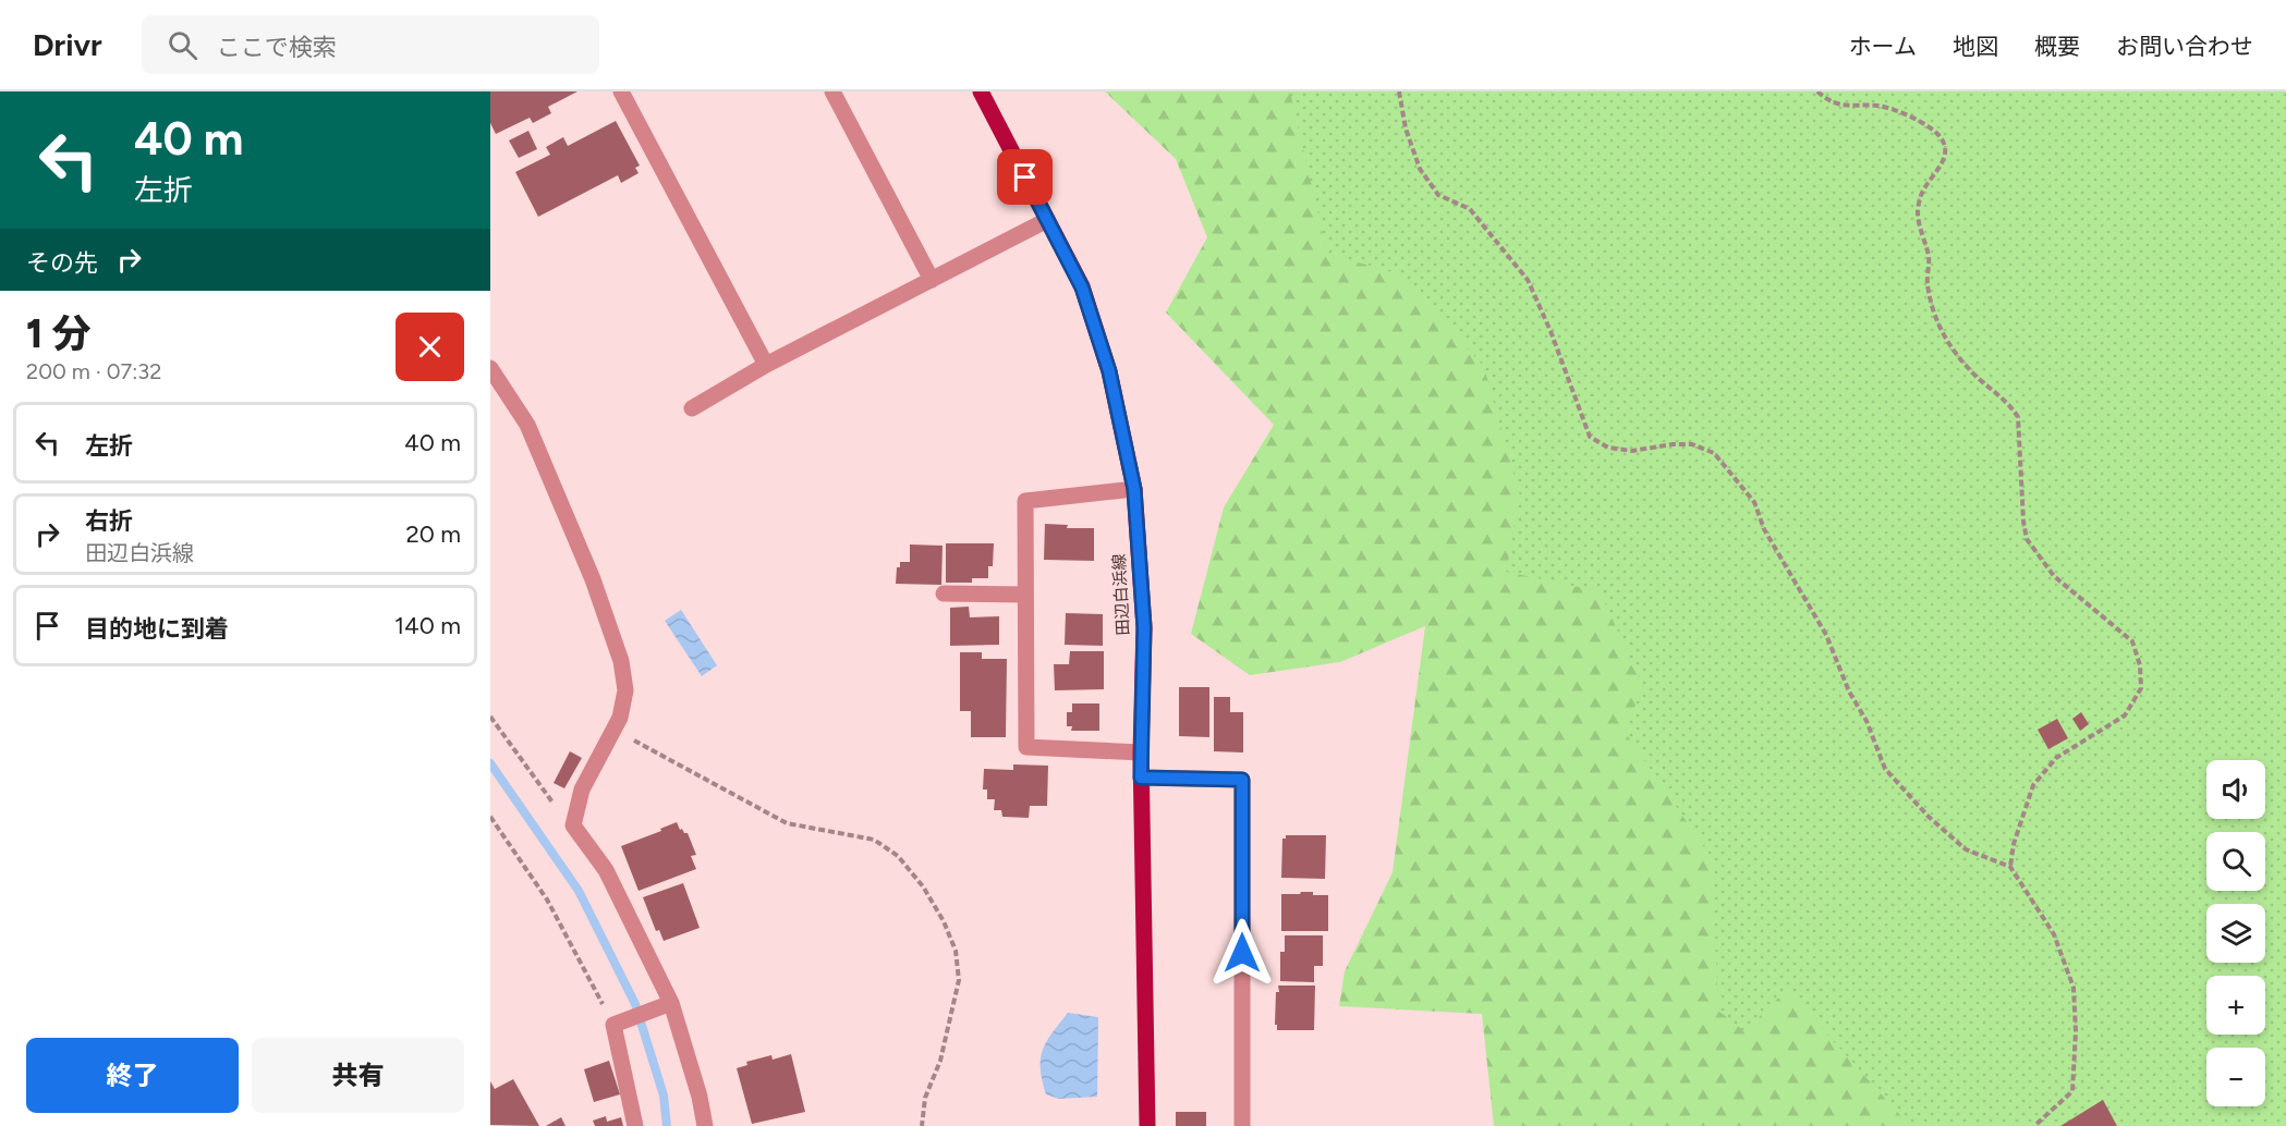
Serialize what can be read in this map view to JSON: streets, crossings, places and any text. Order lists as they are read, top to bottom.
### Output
{
  "streets": {
    "main road": ["田辺白浜線"]
  },
  "page": {
    "header": "Drivr",
    "search": "ここで検索",
    "nav": [
      "ホーム",
      "地図",
      "概要",
      "お問い合わせ"
    ],
    "turn": ["40 m", "左折"],
    "then": "その先",
    "heading": ["1 分", "200 m · 07:32"],
    "list": [
      {
        "name": "左折",
        "value": "40 m"
      },
      {
        "name": "右折",
        "note": "田辺白浜線",
        "value": "20 m"
      },
      {
        "name": "目的地に到着",
        "value": "140 m"
      }
    ],
    "map_buttons": ["+", "−"],
    "buttons": ["終了", "共有"]
  }
}
